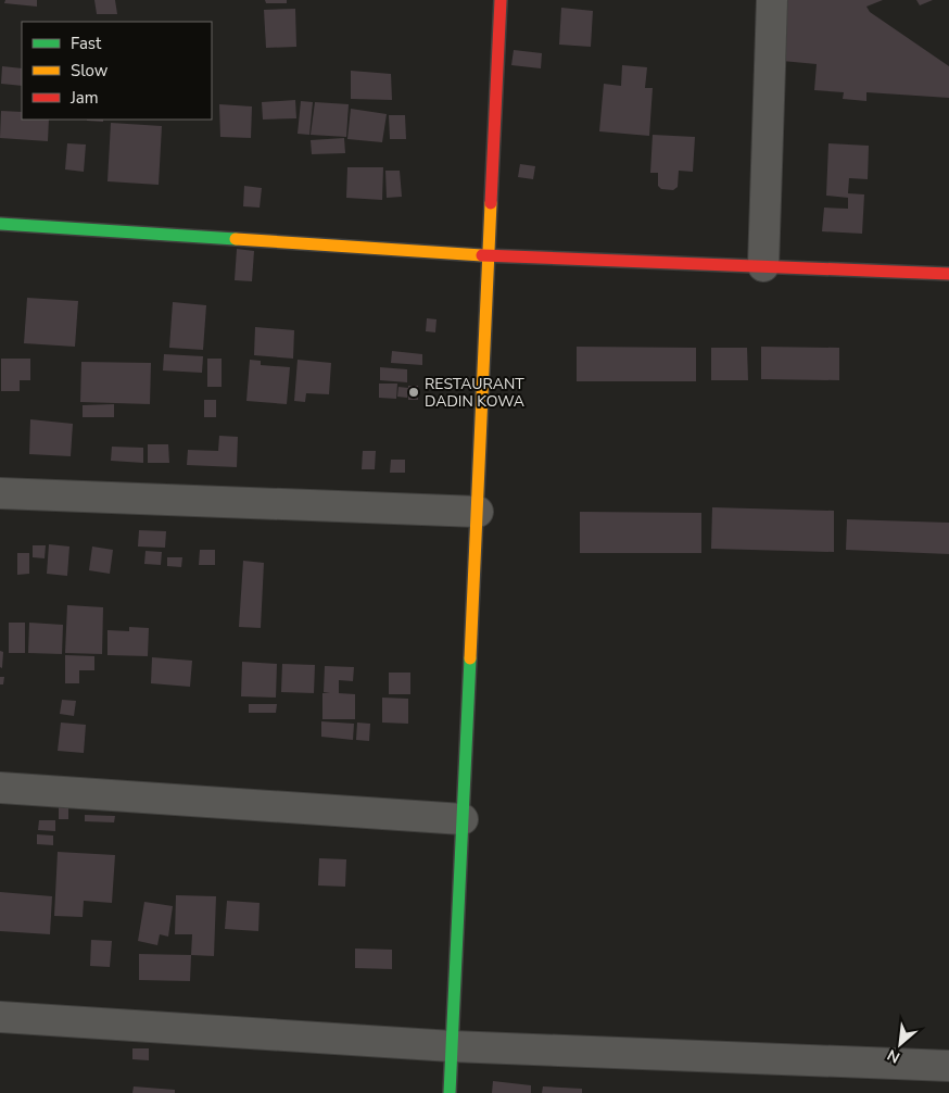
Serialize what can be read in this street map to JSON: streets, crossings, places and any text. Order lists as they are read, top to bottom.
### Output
{
  "places": ["RESTAURANT DADIN KOWA"],
  "legend": ["Fast", "Slow", "Jam"],
  "north": "bottom left"
}
